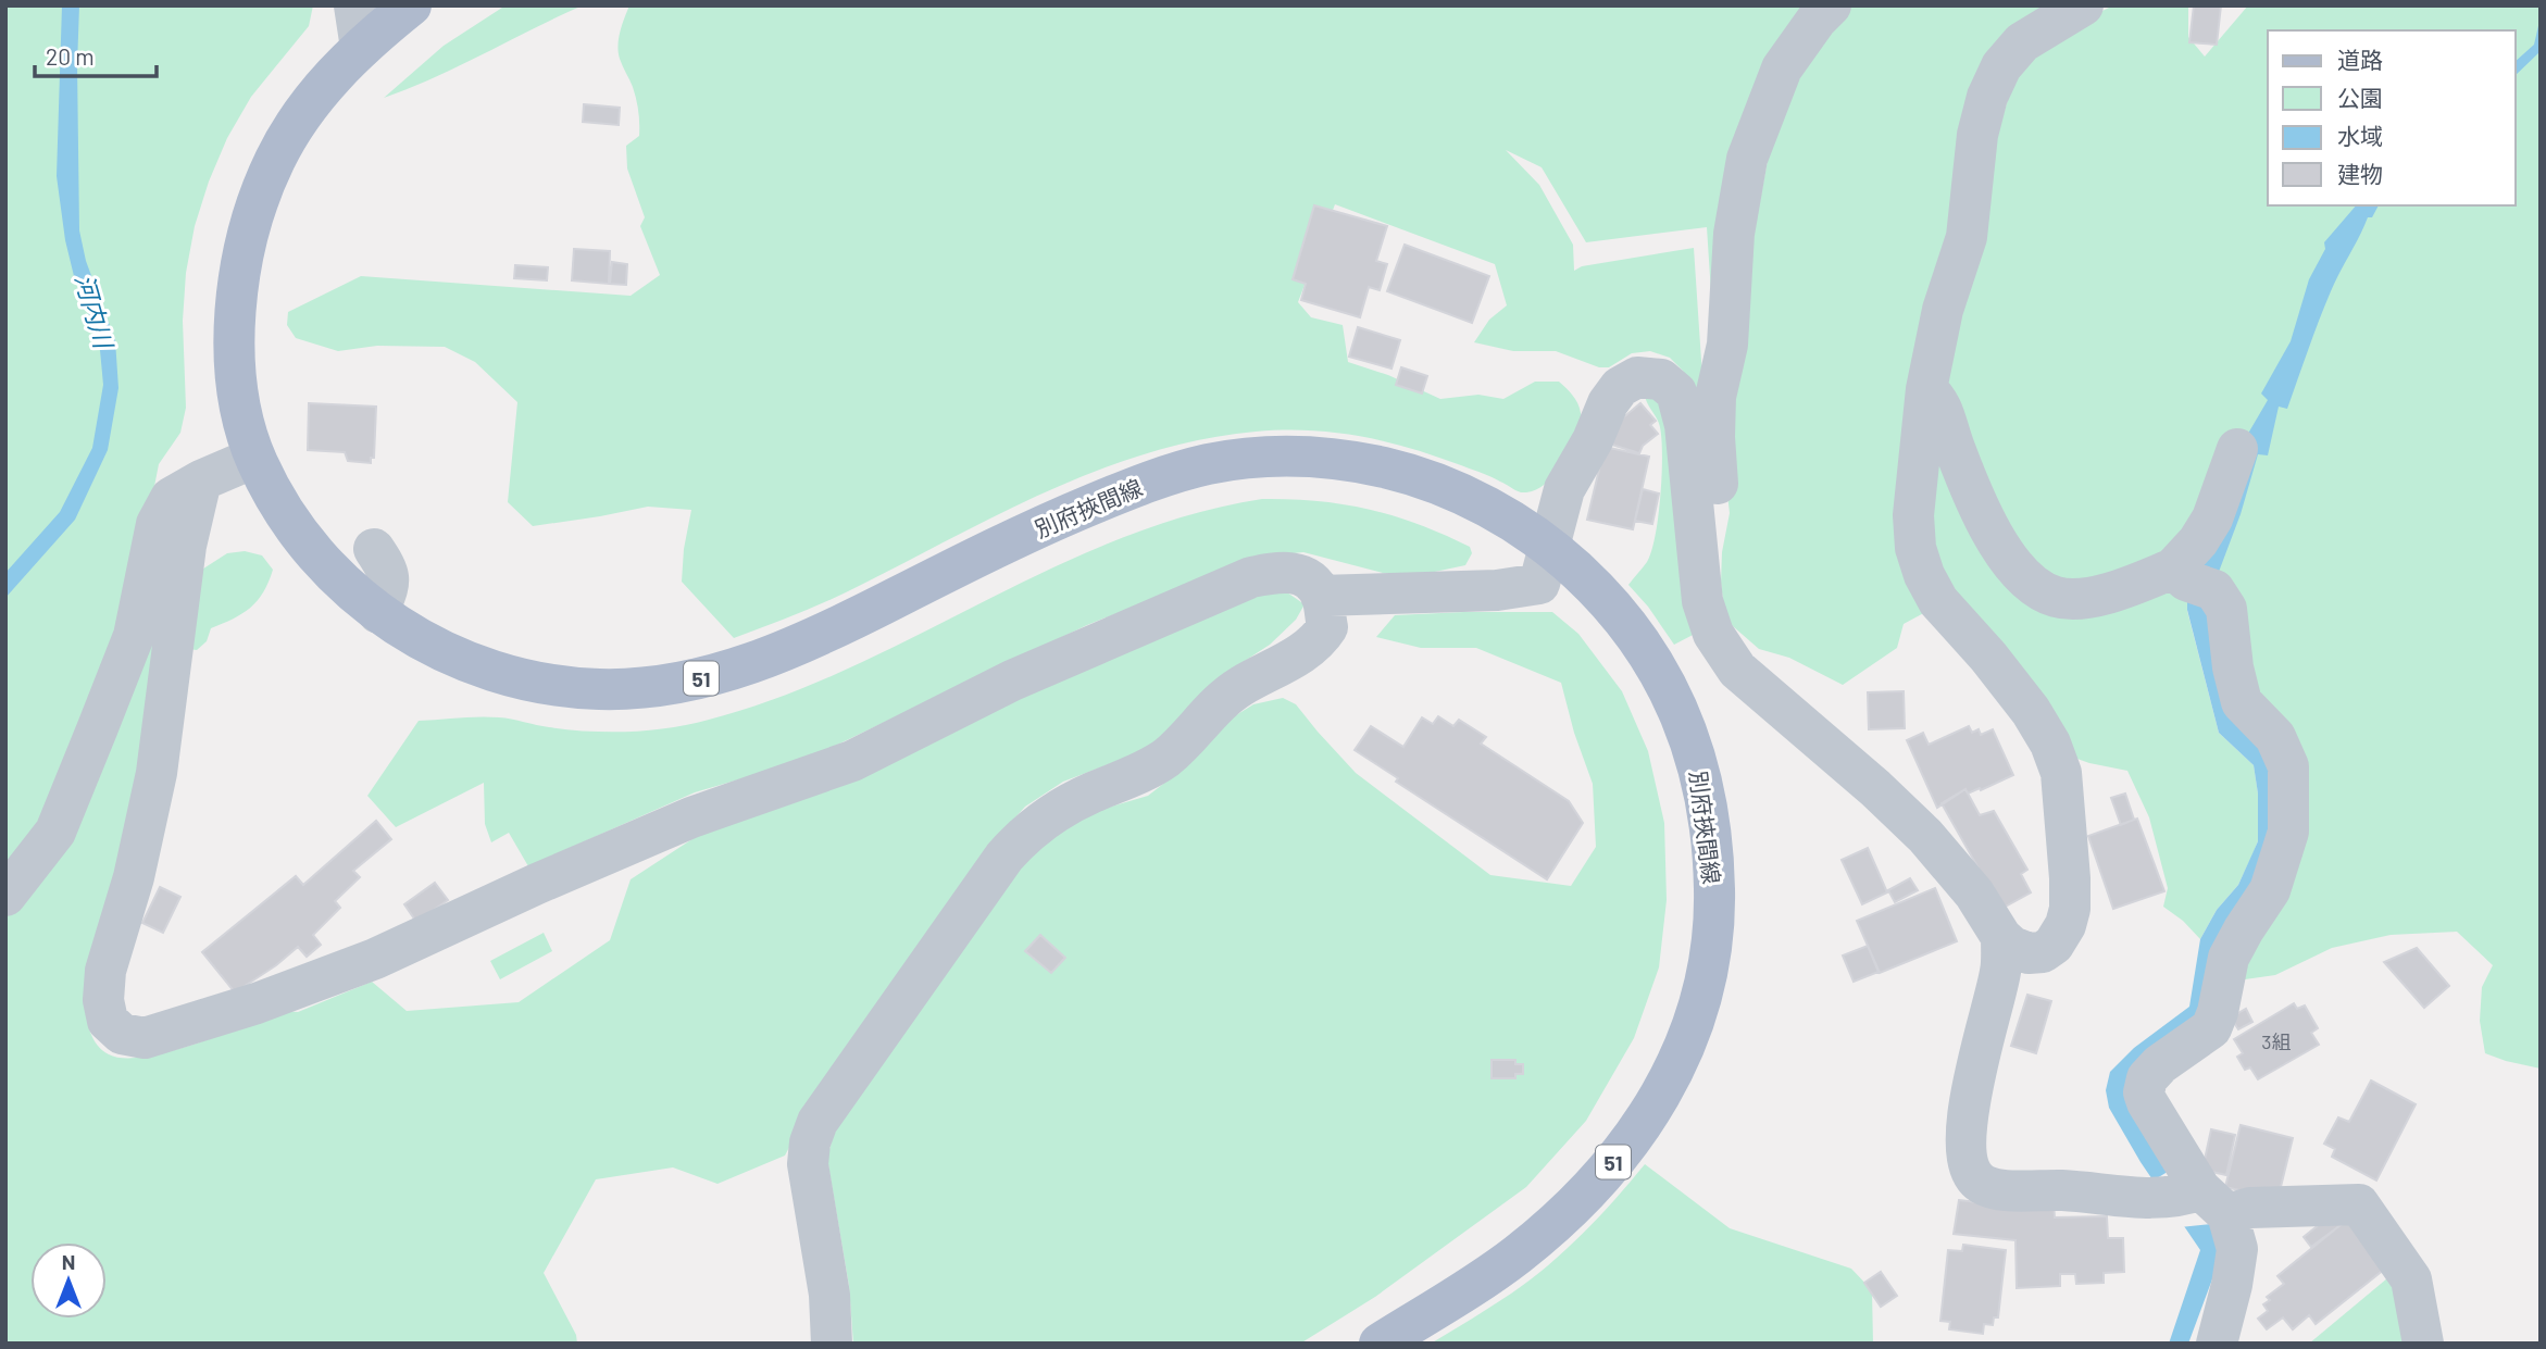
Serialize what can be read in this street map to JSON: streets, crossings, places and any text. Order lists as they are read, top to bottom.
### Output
{
  "streets": {
    "main road": ["別府挾間線", "51"]
  },
  "water": ["河内川"],
  "house_numbers": ["3組"],
  "legend": [
    "道路",
    "公園",
    "水域",
    "建物"
  ],
  "scale_bar": "20 m",
  "north": "top"
}
